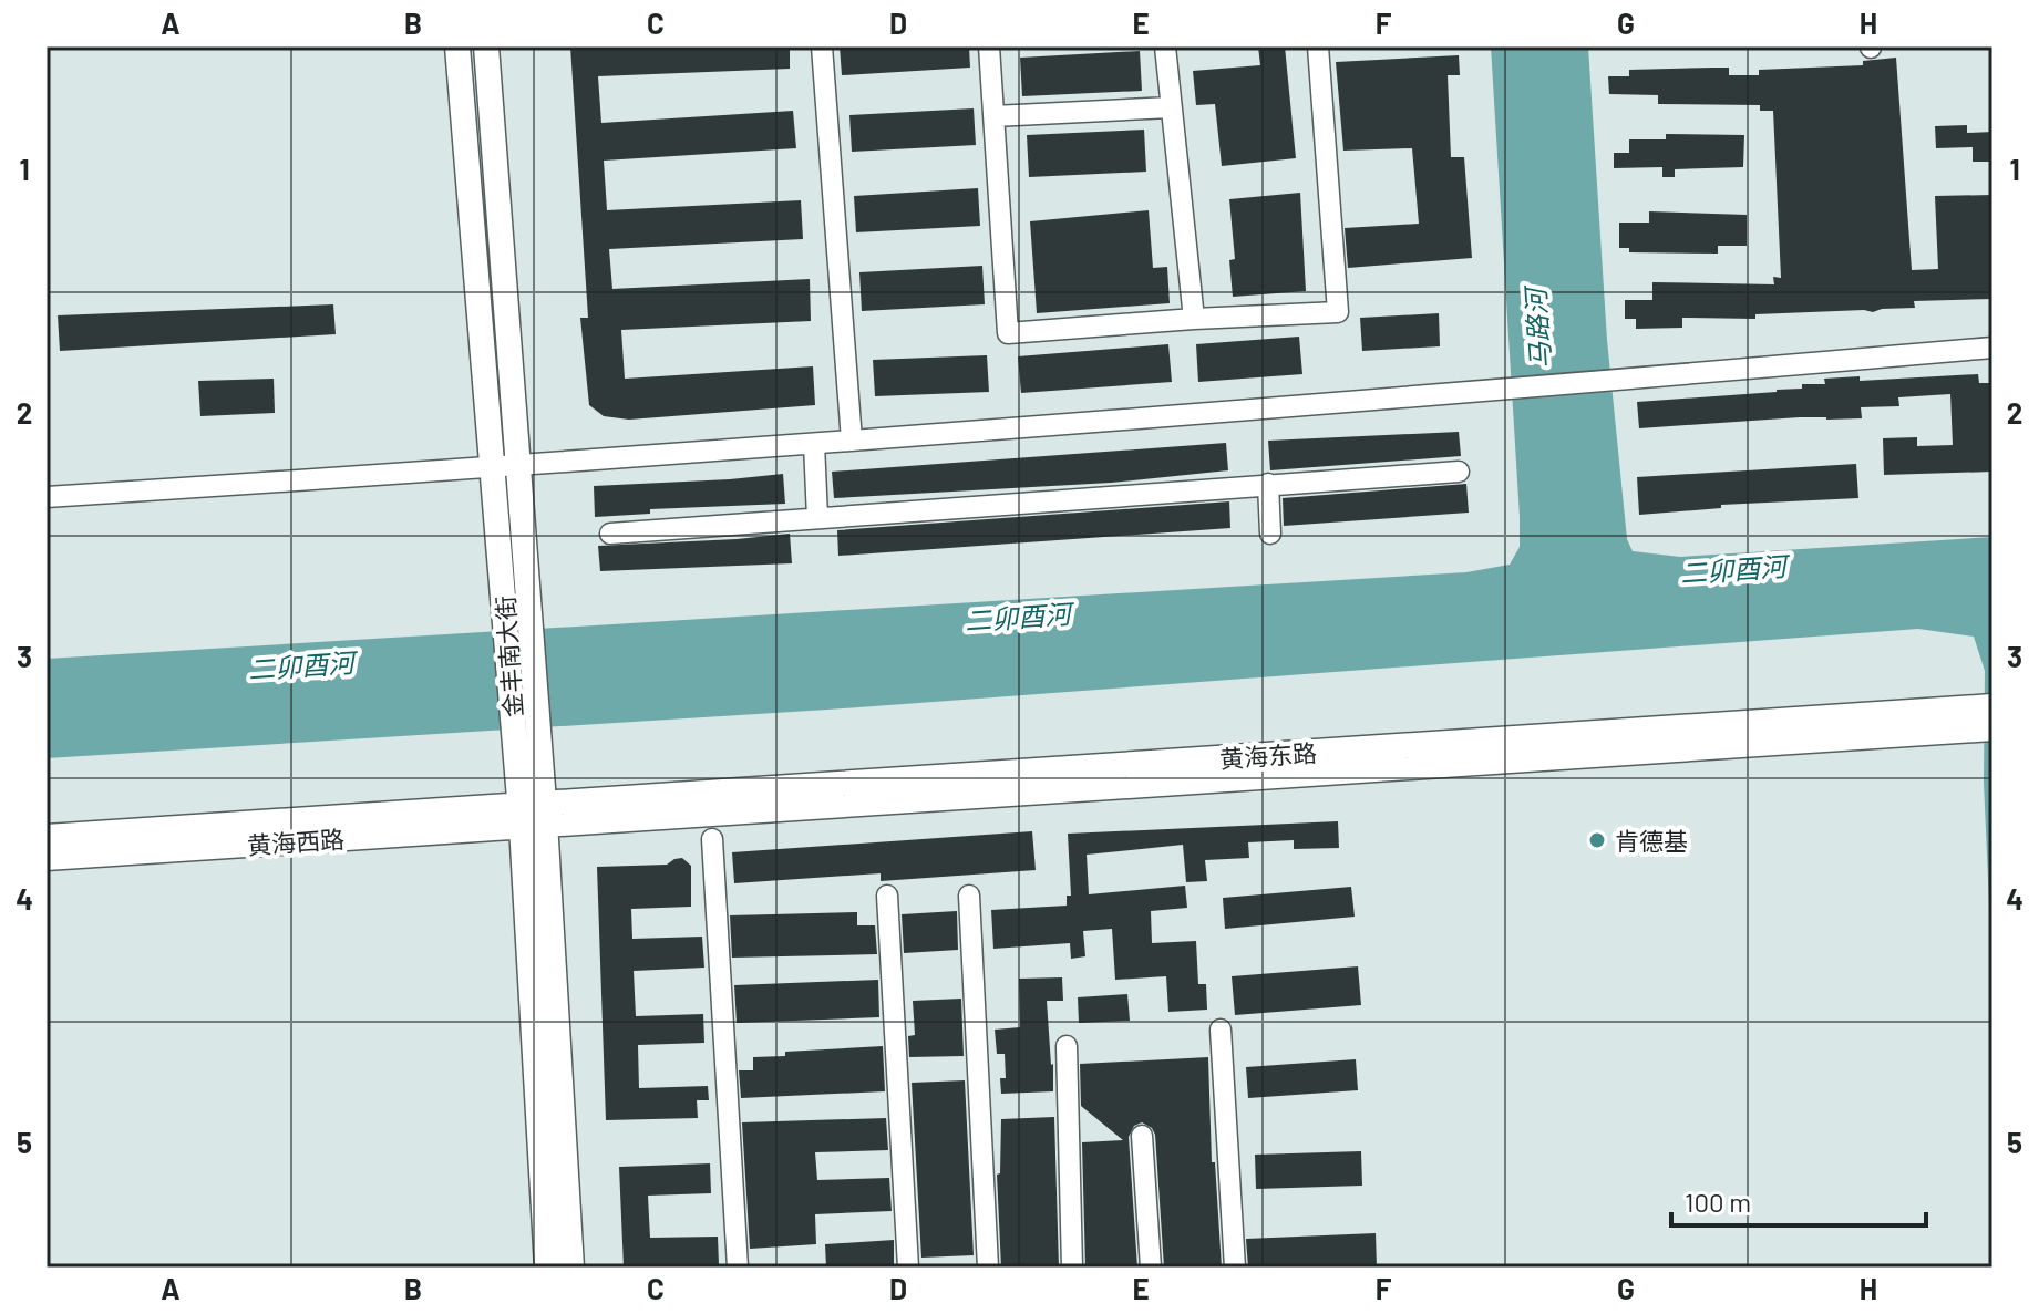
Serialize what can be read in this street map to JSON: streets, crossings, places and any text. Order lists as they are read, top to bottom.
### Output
{
  "streets": {
    "main road": ["金丰南大街", "黄海东路", "黄海西路"]
  },
  "crossings": [
    ["金丰南大街", "黄海东路"],
    ["金丰南大街", "黄海西路"],
    ["黄海东路", "黄海西路"]
  ],
  "water": ["马路河", "二卯酉河"],
  "places": ["肯德基"],
  "scale_bar": "100 m",
  "grid": {
    "columns": [
      "A",
      "B",
      "C",
      "D",
      "E",
      "F",
      "G",
      "H"
    ],
    "rows": [
      "1",
      "2",
      "3",
      "4",
      "5"
    ]
  }
}
